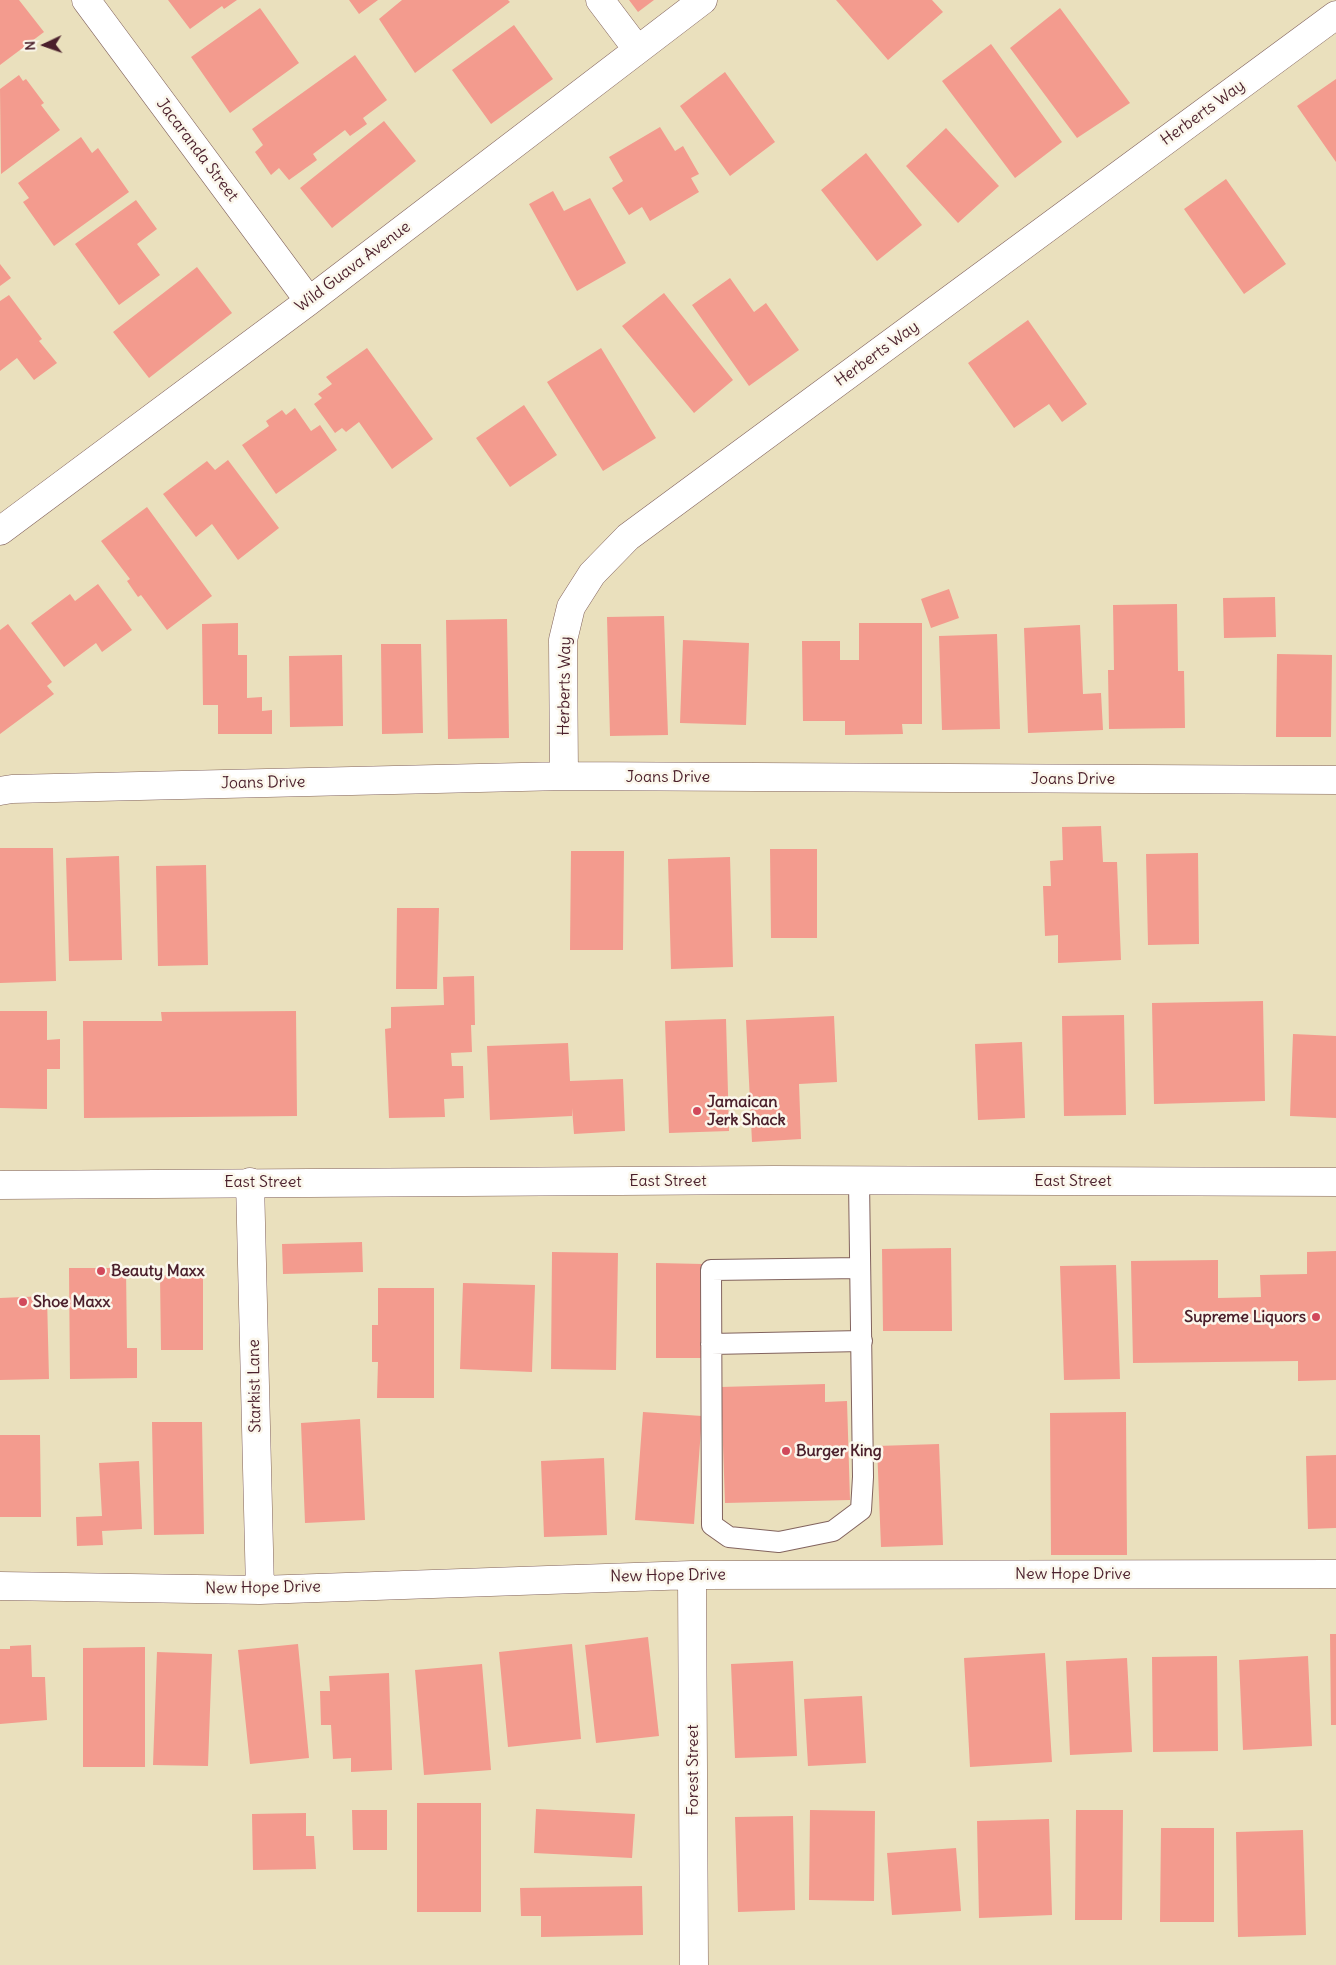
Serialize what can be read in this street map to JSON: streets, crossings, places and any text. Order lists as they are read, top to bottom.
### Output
{
  "streets": {
    "street": [
      "Herberts Way",
      "Jacaranda Street",
      "Wild Guava Avenue",
      "Joans Drive",
      "East Street",
      "Starkist Lane",
      "New Hope Drive",
      "Forest Street"
    ]
  },
  "crossings": [
    ["Herberts Way", "Joans Drive"],
    ["Jacaranda Street", "Wild Guava Avenue"],
    ["East Street", "Starkist Lane"],
    ["Starkist Lane", "New Hope Drive"],
    ["New Hope Drive", "Forest Street"]
  ],
  "places": [
    "Jamaican Jerk Shack",
    "Beauty Maxx",
    "Shoe Maxx",
    "Supreme Liquors",
    "Burger King"
  ],
  "north": "left"
}
